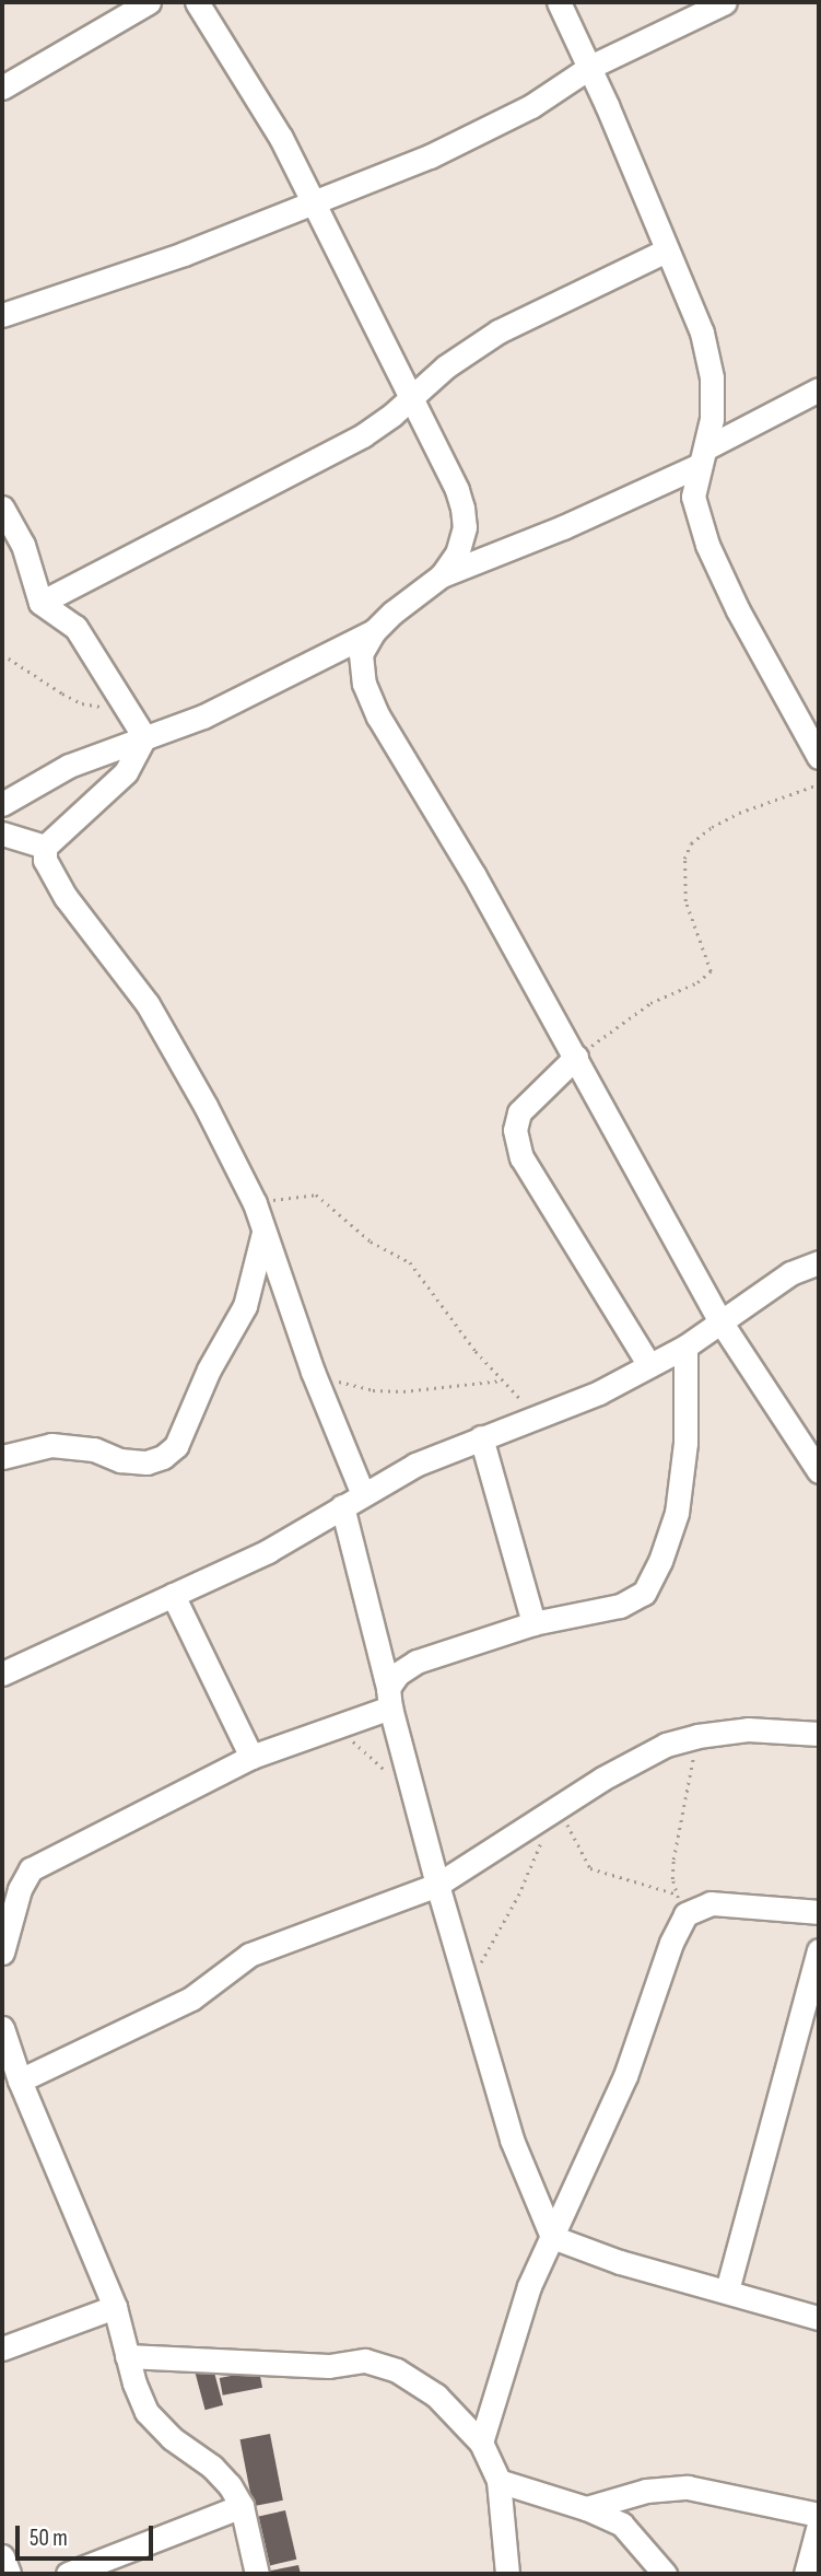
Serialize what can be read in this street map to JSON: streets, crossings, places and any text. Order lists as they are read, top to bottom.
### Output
{
  "scale_bar": "50 m"
}
